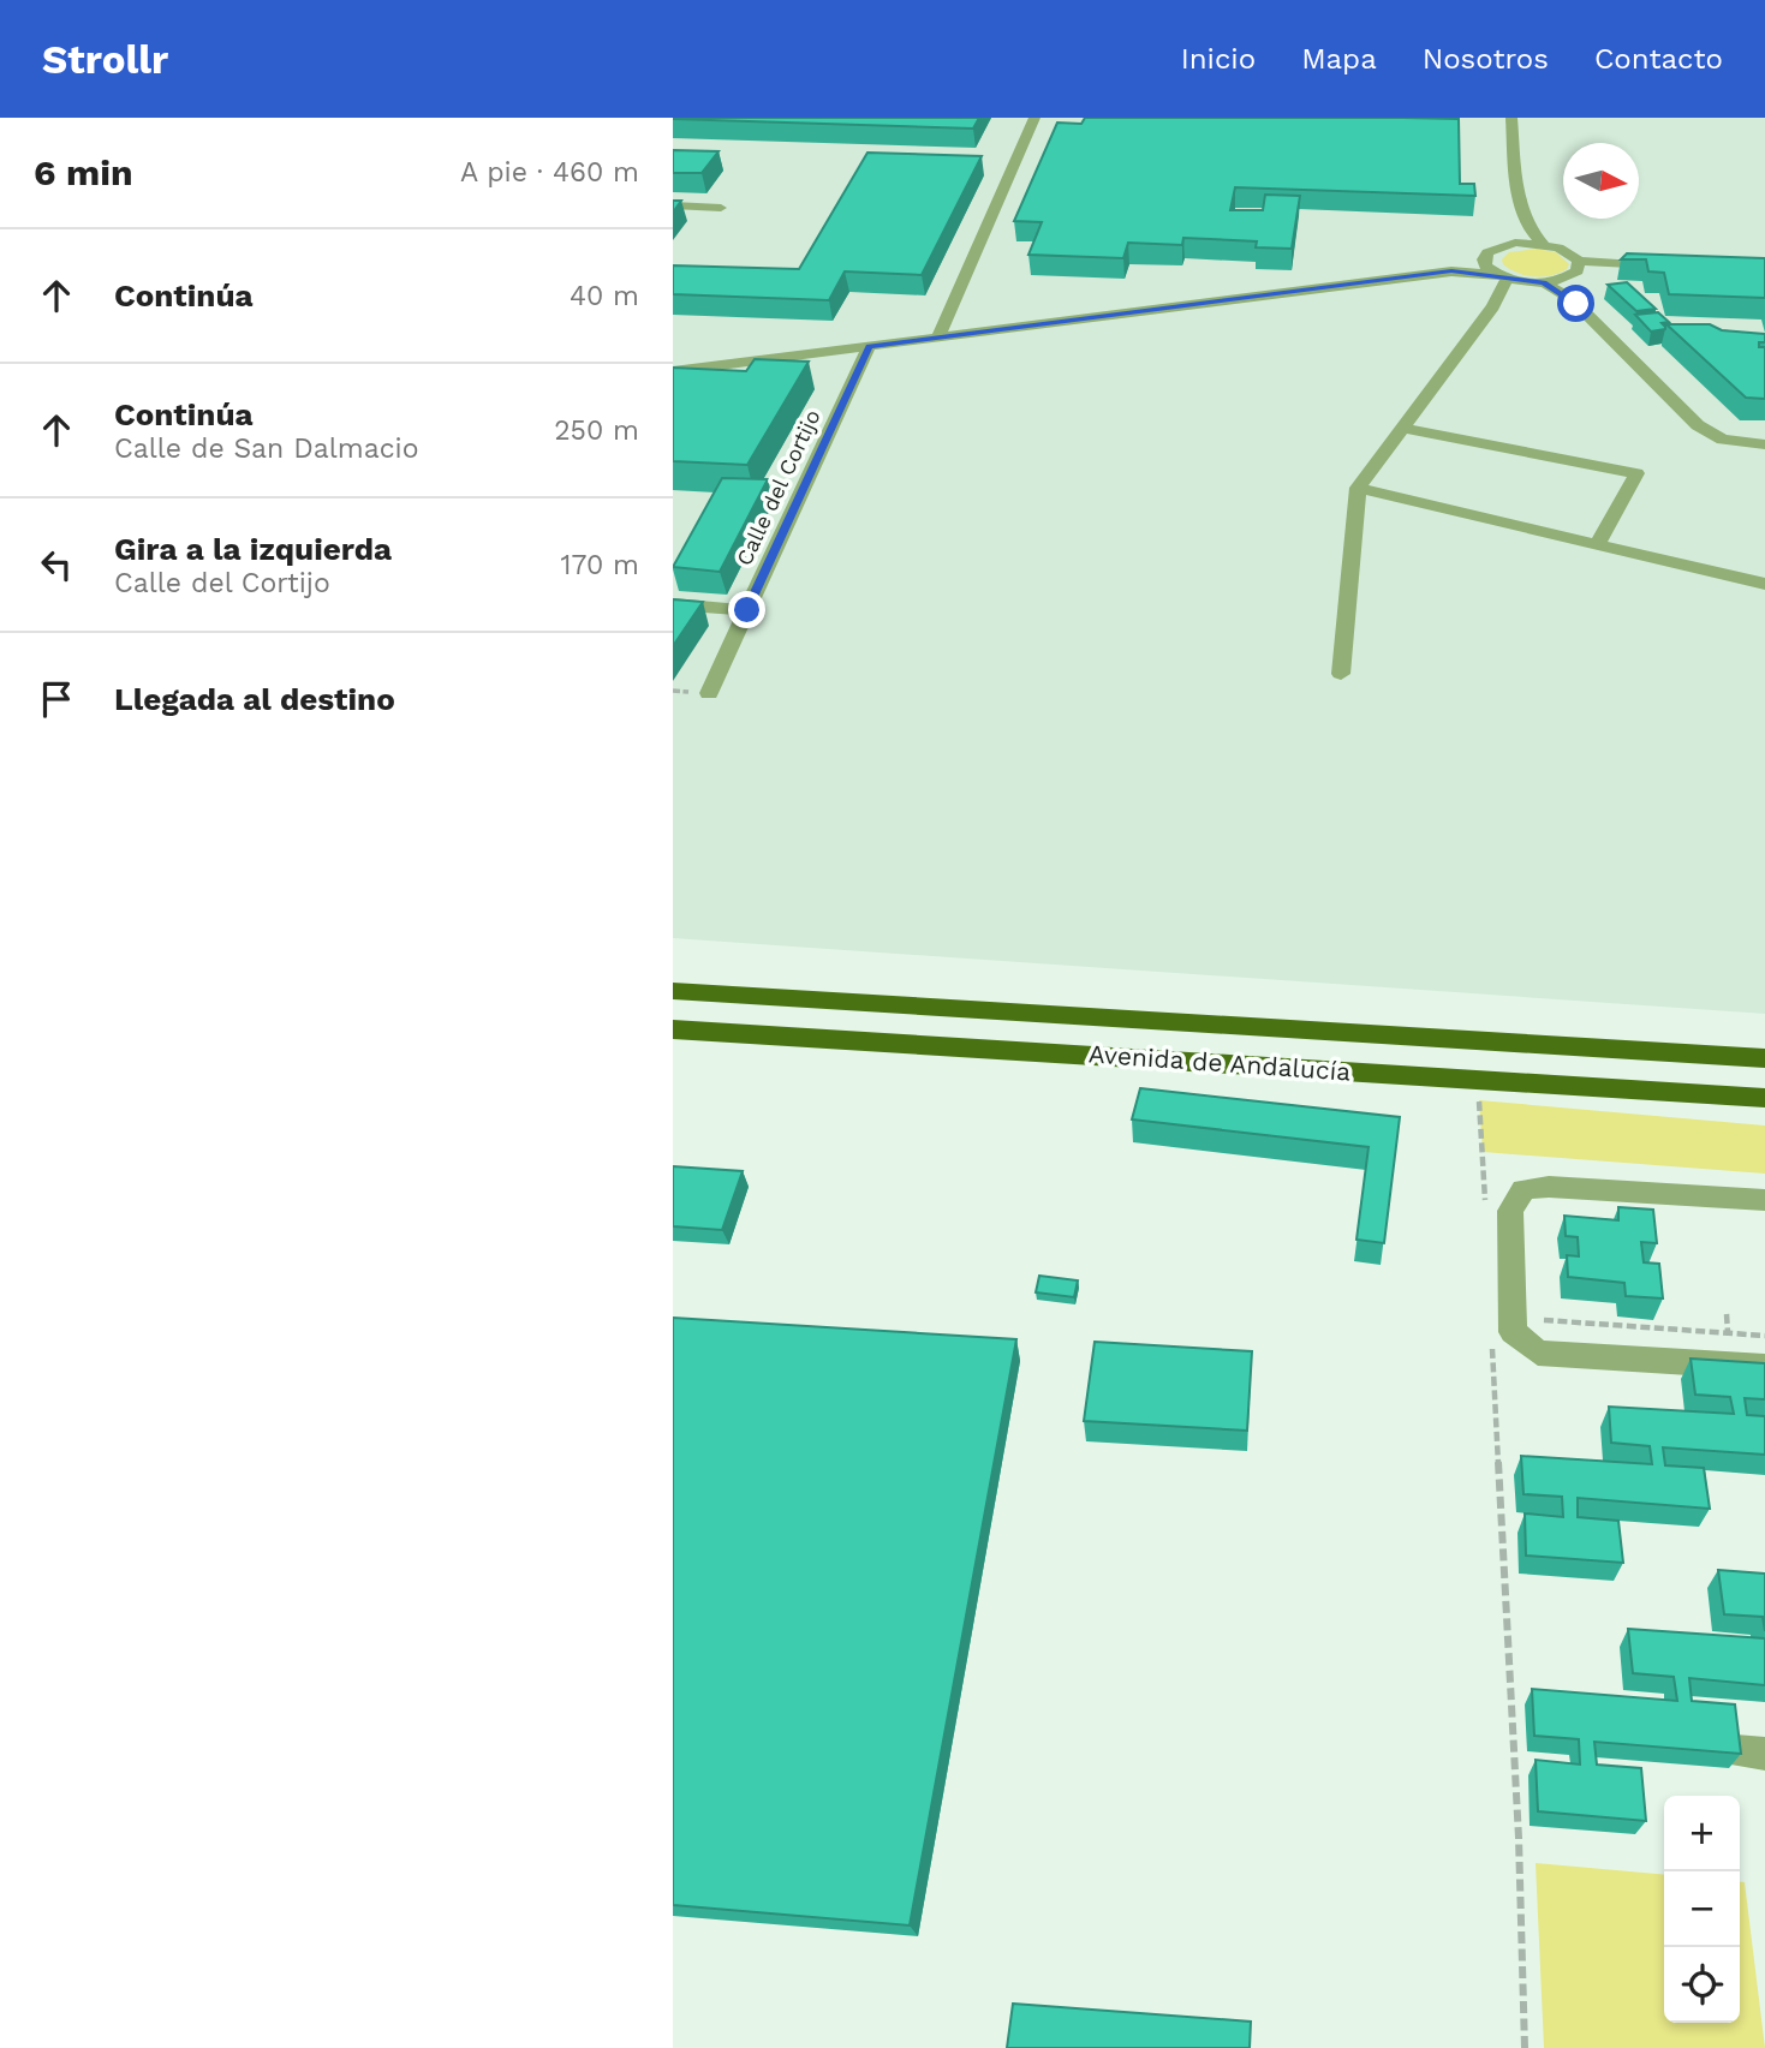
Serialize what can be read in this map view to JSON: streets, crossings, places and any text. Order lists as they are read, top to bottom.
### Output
{
  "streets": {
    "main road": ["Avenida de Andalucía"],
    "street": ["Calle del Cortijo"]
  },
  "north": "right",
  "page": {
    "header": "Strollr",
    "nav": [
      "Inicio",
      "Mapa",
      "Nosotros",
      "Contacto"
    ],
    "heading": ["6 min", "A pie · 460 m"],
    "list": [
      ["Continúa", "40 m"],
      ["Continúa", "Calle de San Dalmacio", "250 m"],
      ["Gira a la izquierda", "Calle del Cortijo", "170 m"],
      "Llegada al destino"
    ],
    "map_buttons": ["+", "−"]
  }
}
